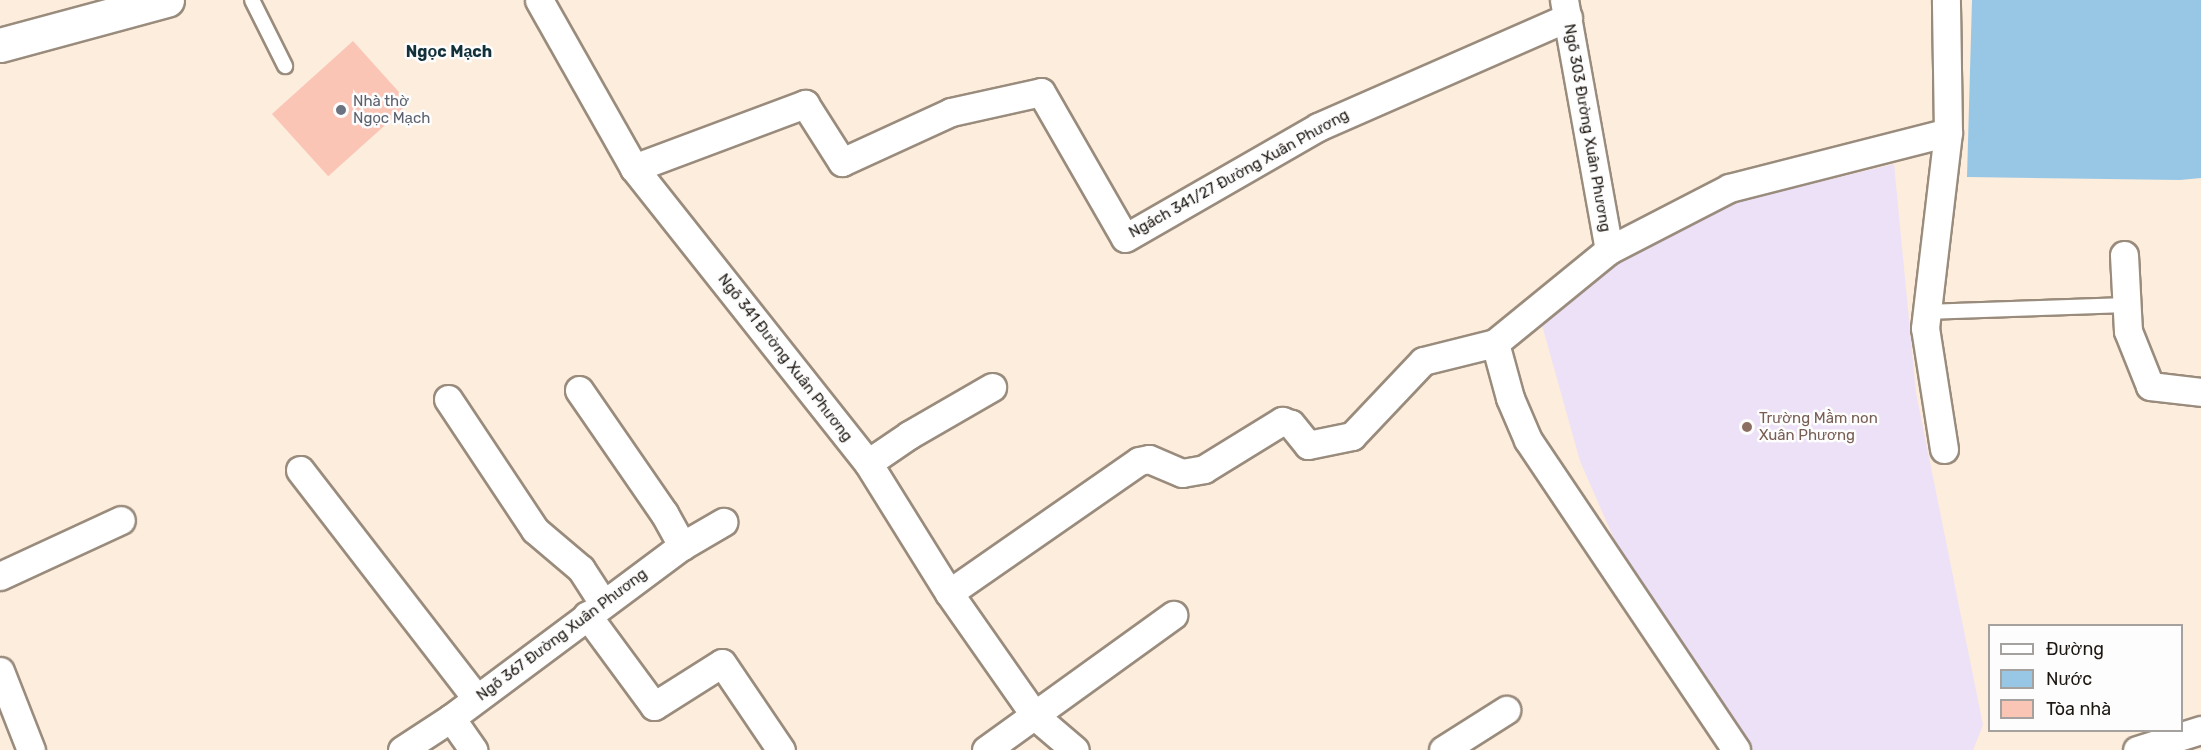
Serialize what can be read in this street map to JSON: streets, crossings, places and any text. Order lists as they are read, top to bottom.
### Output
{
  "streets": {
    "street": [
      "Ngõ 303 Đường Xuân Phương",
      "Ngách 341/27 Đường Xuân Phương",
      "Ngõ 341 Đường Xuân Phương",
      "Ngõ 367 Đường Xuân Phương"
    ]
  },
  "crossings": [
    ["Ngõ 303 Đường Xuân Phương", "Ngách 341/27 Đường Xuân Phương"],
    ["Ngõ 303 Đường Xuân Phương", "Ngõ 341 Đường Xuân Phương"],
    ["Ngách 341/27 Đường Xuân Phương", "Ngõ 341 Đường Xuân Phương"]
  ],
  "districts": ["Ngọc Mạch"],
  "places": ["Nhà thờ Ngọc Mạch", "Trường Mầm non Xuân Phương"],
  "legend": ["Đường", "Nước", "Tòa nhà"]
}
